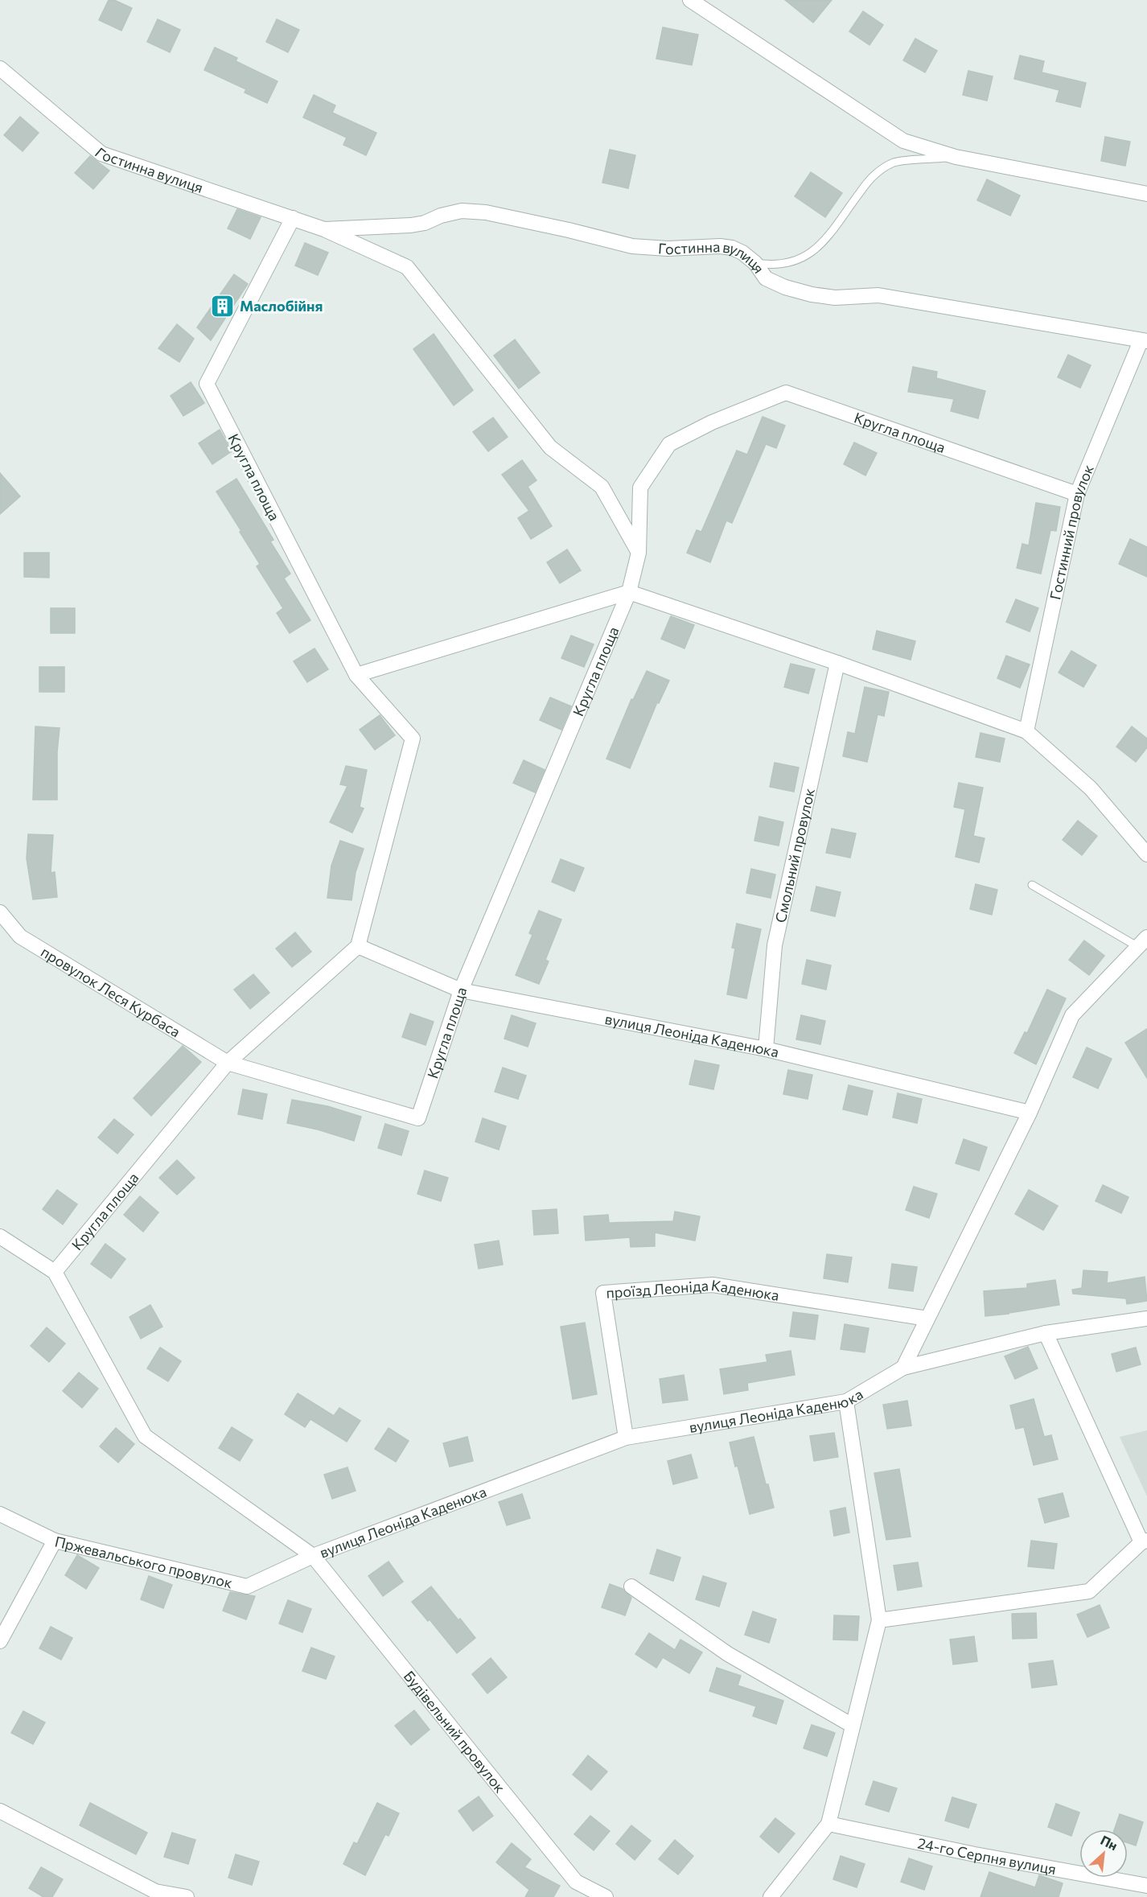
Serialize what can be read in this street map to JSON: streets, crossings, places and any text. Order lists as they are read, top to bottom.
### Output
{
  "streets": {
    "street": [
      "Гостинна вулиця",
      "Кругла площа",
      "Гостинний провулок",
      "Смольний провулок",
      "провулок Леся Курбаса",
      "вулиця Леоніда Каденюка",
      "проїзд Леоніда Каденюка",
      "Пржевальського провулок",
      "Будівельний провулок",
      "24-го Серпня вулиця"
    ]
  },
  "crossings": [
    ["Гостинна вулиця", "Кругла площа"],
    ["Гостинна вулиця", "Гостинний провулок"],
    ["Кругла площа", "Гостинний провулок"],
    ["Кругла площа", "провулок Леся Курбаса"],
    ["Кругла площа", "вулиця Леоніда Каденюка"],
    ["Смольний провулок", "вулиця Леоніда Каденюка"],
    ["вулиця Леоніда Каденюка", "проїзд Леоніда Каденюка"],
    ["вулиця Леоніда Каденюка", "Пржевальського провулок"],
    ["вулиця Леоніда Каденюка", "Будівельний провулок"],
    ["Пржевальського провулок", "Будівельний провулок"]
  ],
  "places": {
    "building": ["Маслобійня"]
  },
  "north": "top right"
}
